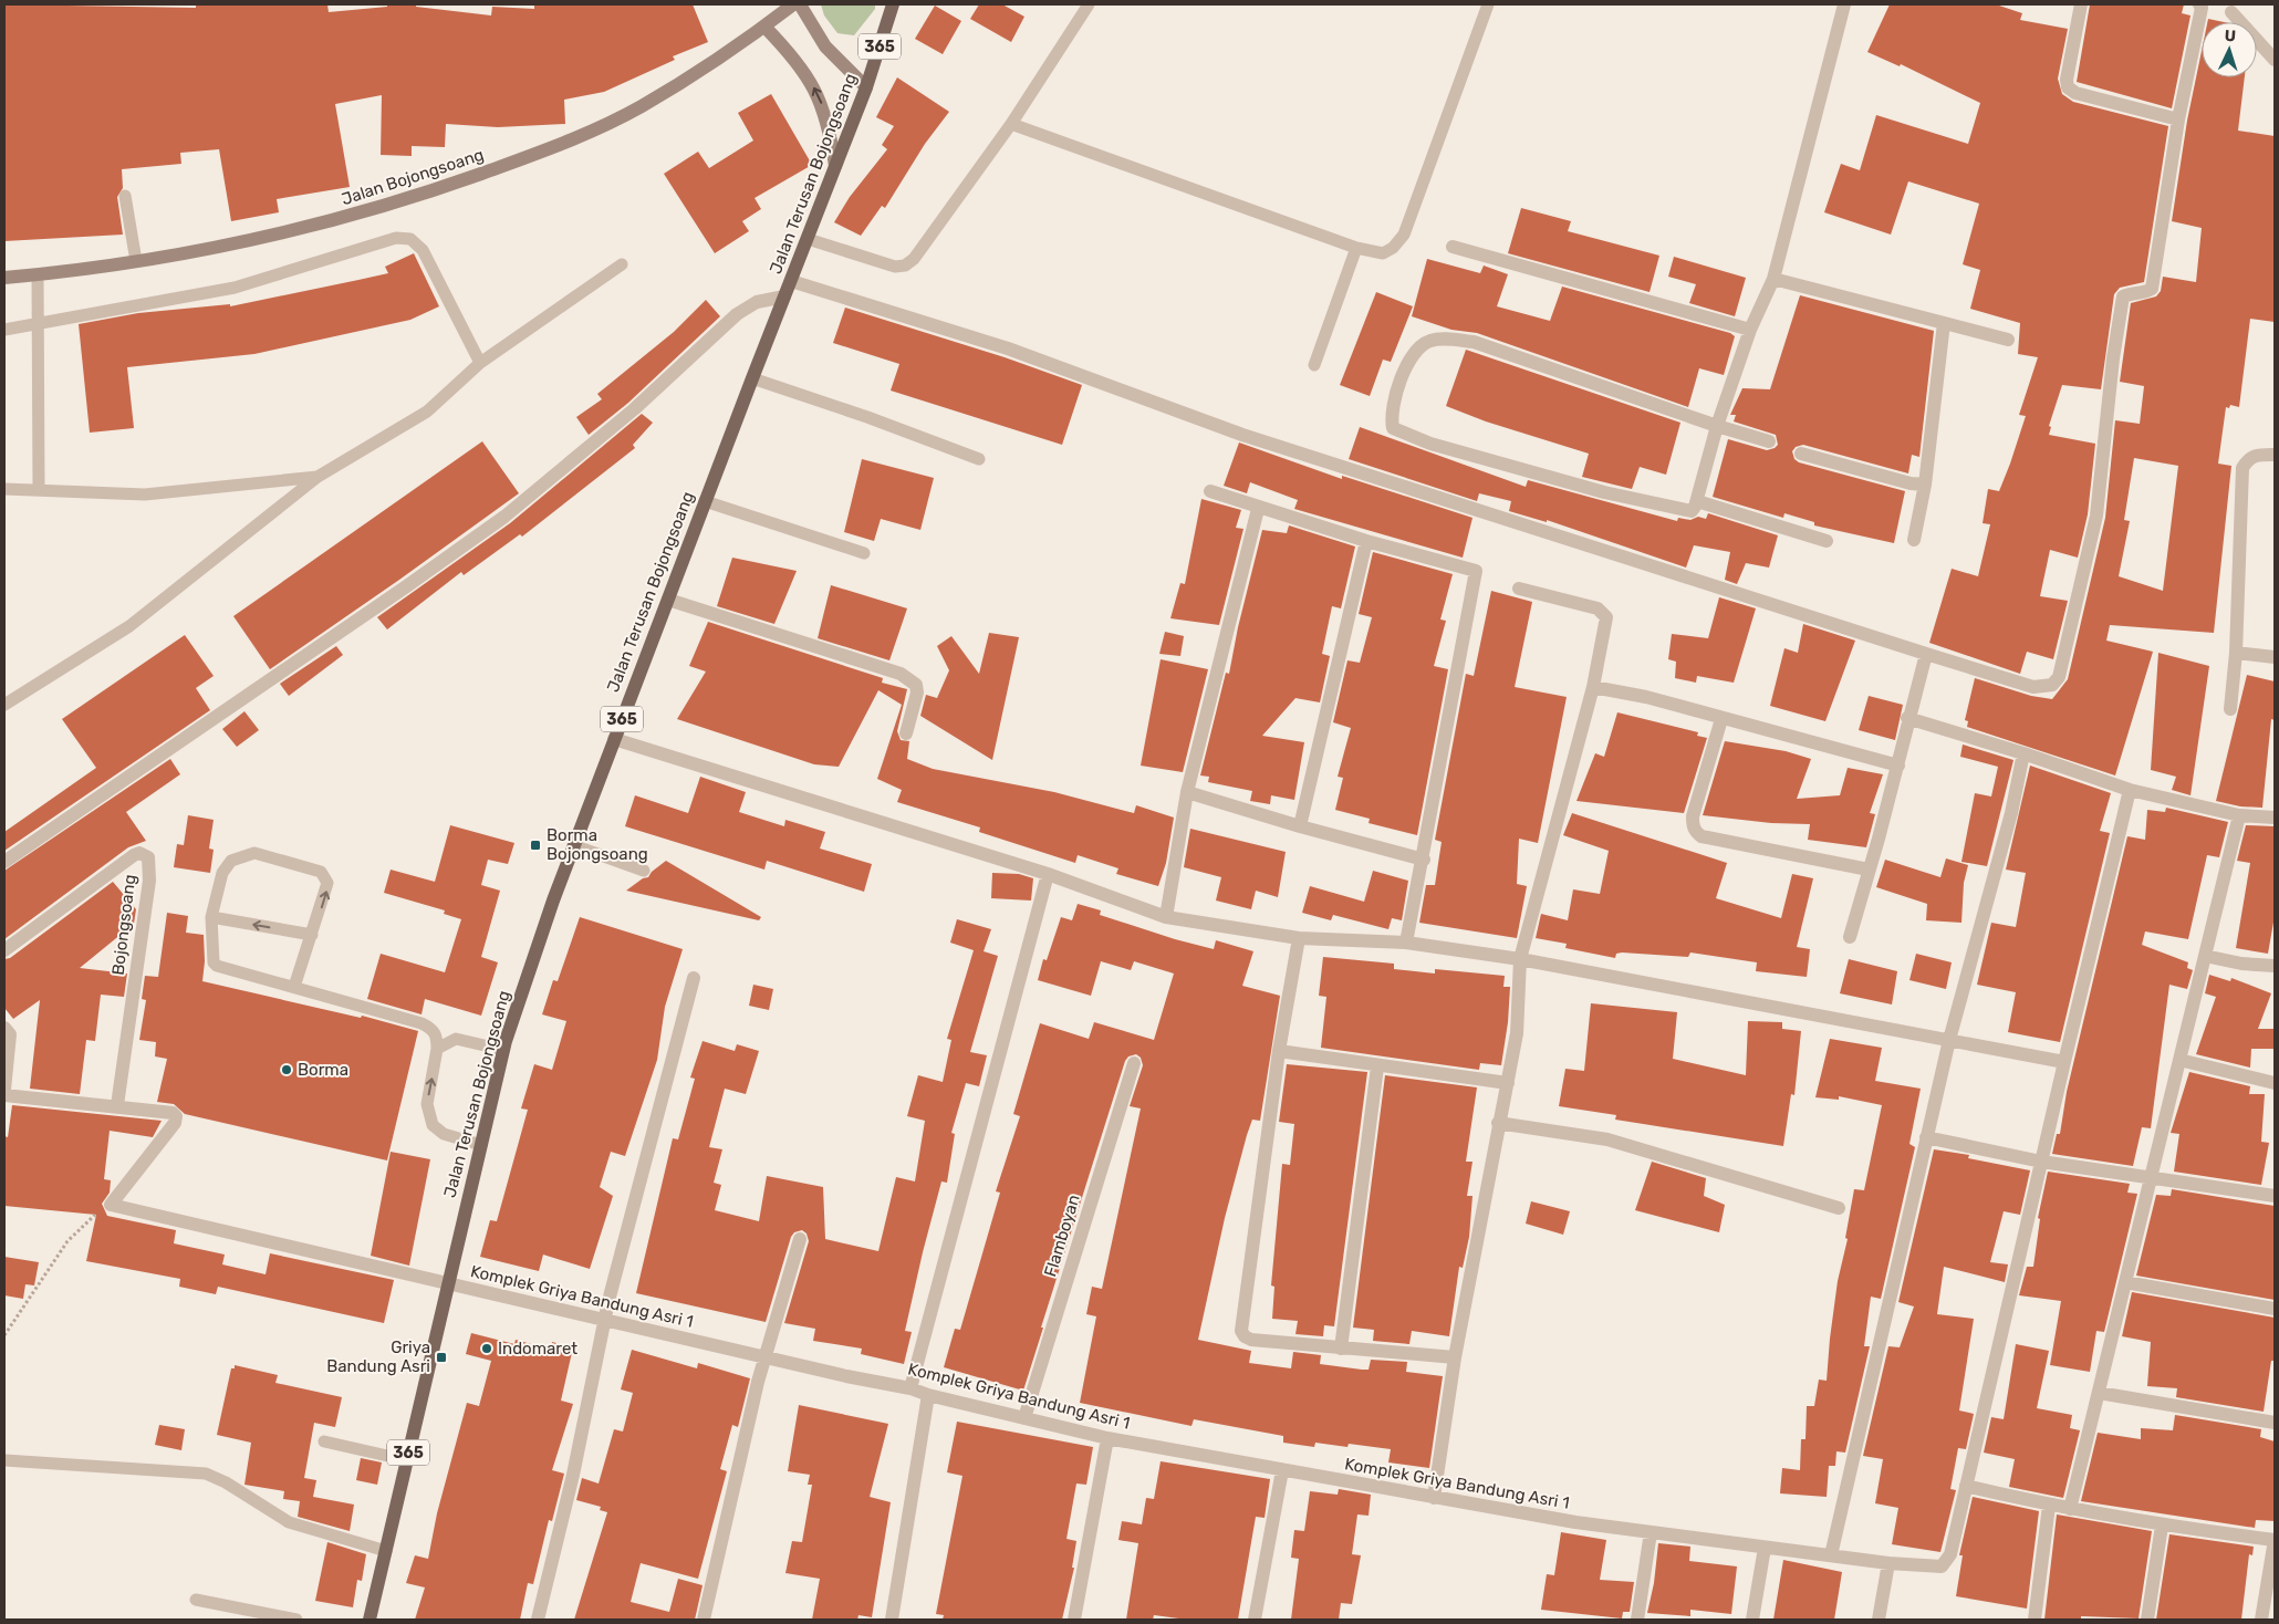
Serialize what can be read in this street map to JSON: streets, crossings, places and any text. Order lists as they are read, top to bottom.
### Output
{
  "streets": {
    "main road": ["365", "Jalan Terusan Bojongsoang", "Jalan Bojongsoang"],
    "street": ["Bojongsoang", "Flamboyan", "Komplek Griya Bandung Asri 1"]
  },
  "crossings": [
    ["Jalan Terusan Bojongsoang", "Komplek Griya Bandung Asri 1"],
    ["Flamboyan", "Komplek Griya Bandung Asri 1"]
  ],
  "places": {
    "transit": ["Borma Bojongsoang", "Griya Bandung Asri"],
    "other": ["Borma", "Indomaret"]
  },
  "north": "top"
}
